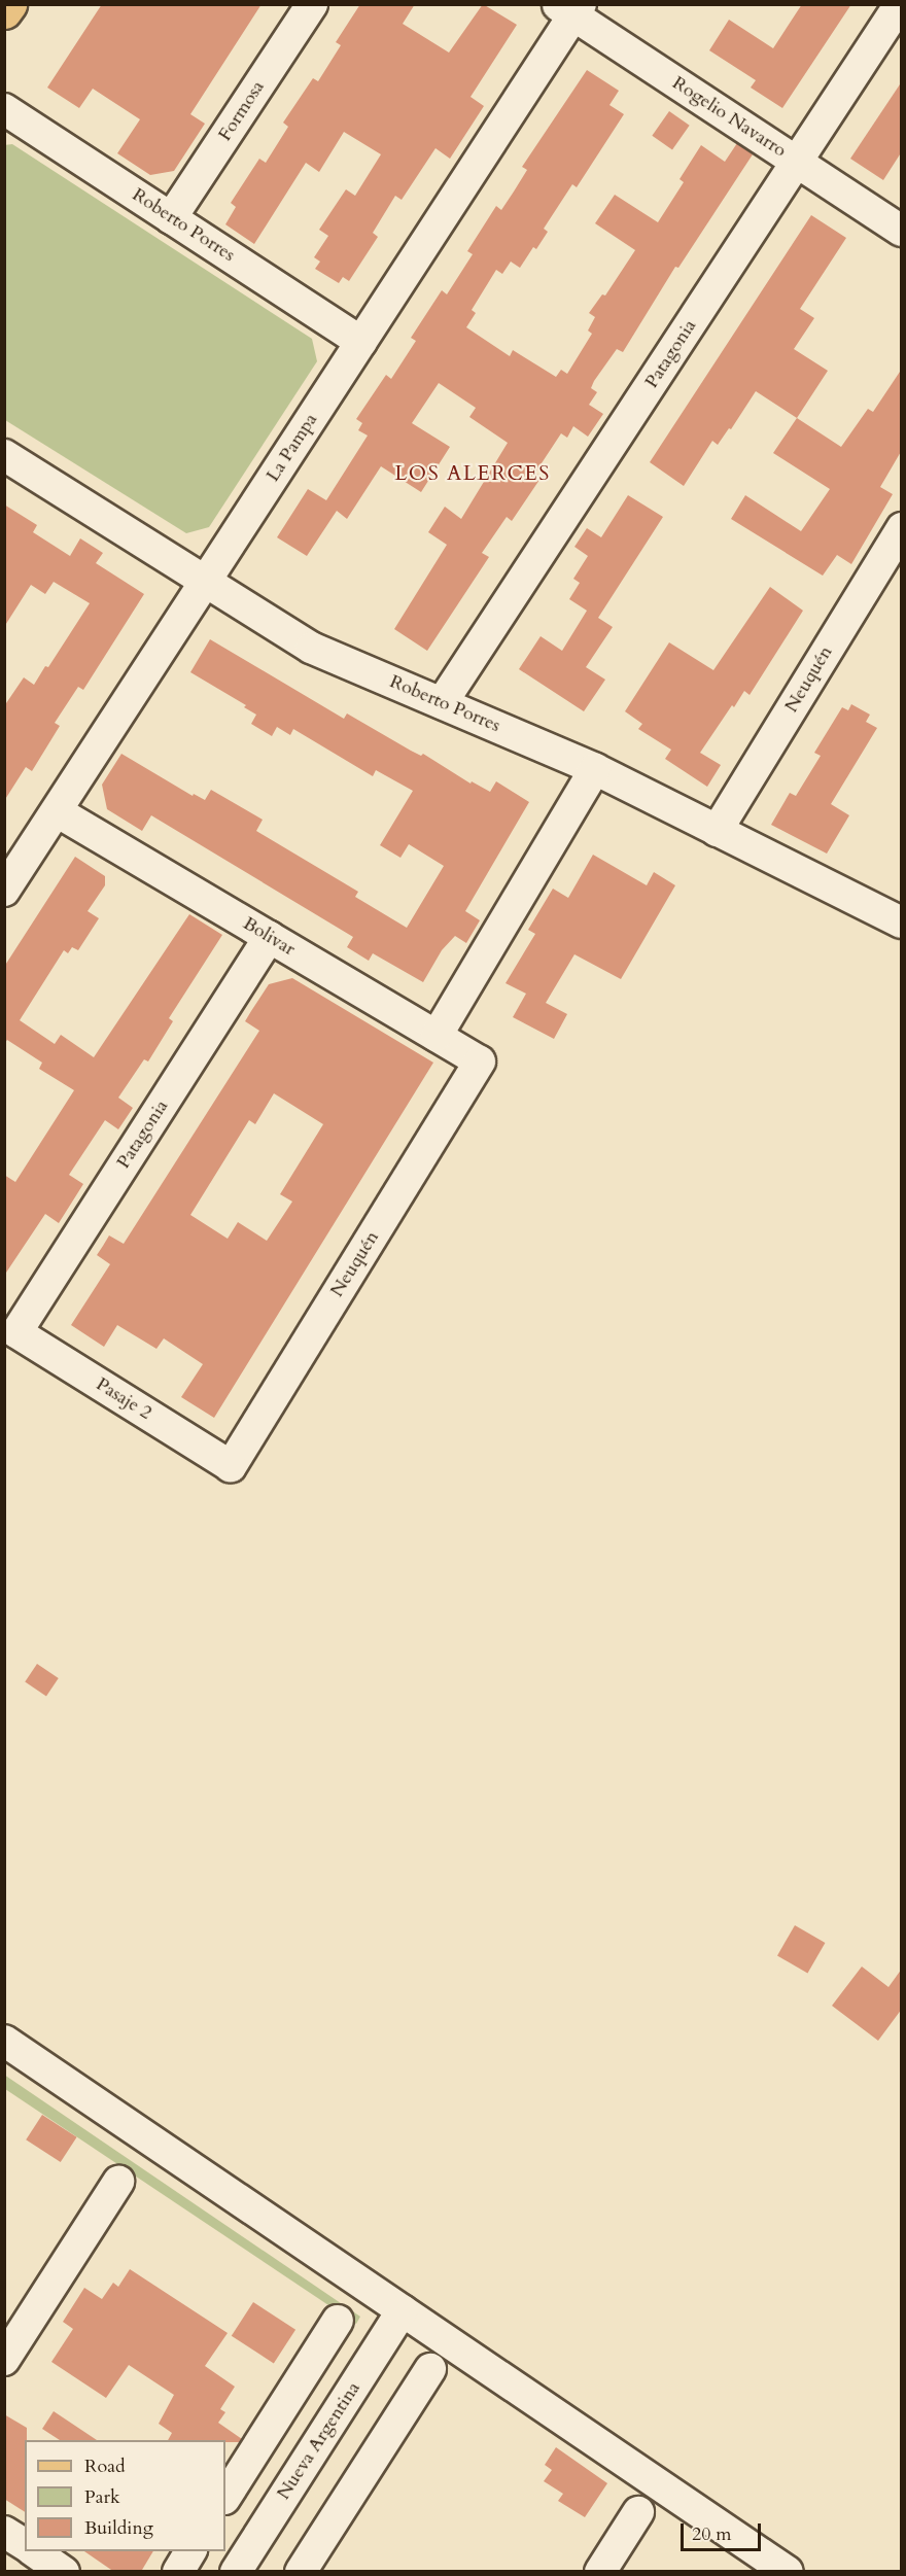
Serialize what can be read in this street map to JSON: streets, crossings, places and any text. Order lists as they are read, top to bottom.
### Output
{
  "streets": {
    "street": [
      "Formosa",
      "Rogelio Navarro",
      "Roberto Porres",
      "Patagonia",
      "La Pampa",
      "Neuquén",
      "Bolivar",
      "Pasaje 2",
      "Nueva Argentina"
    ]
  },
  "crossings": [
    ["Formosa", "Roberto Porres"],
    ["Rogelio Navarro", "Patagonia"],
    ["Rogelio Navarro", "La Pampa"],
    ["Roberto Porres", "Patagonia"],
    ["Roberto Porres", "La Pampa"],
    ["Roberto Porres", "Neuquén"],
    ["Patagonia", "Bolivar"],
    ["Patagonia", "Pasaje 2"],
    ["La Pampa", "Bolivar"],
    ["Neuquén", "Bolivar"],
    ["Neuquén", "Pasaje 2"]
  ],
  "districts": ["LOS ALERCES"],
  "legend": ["Road", "Park", "Building"],
  "scale_bar": "20 m"
}
